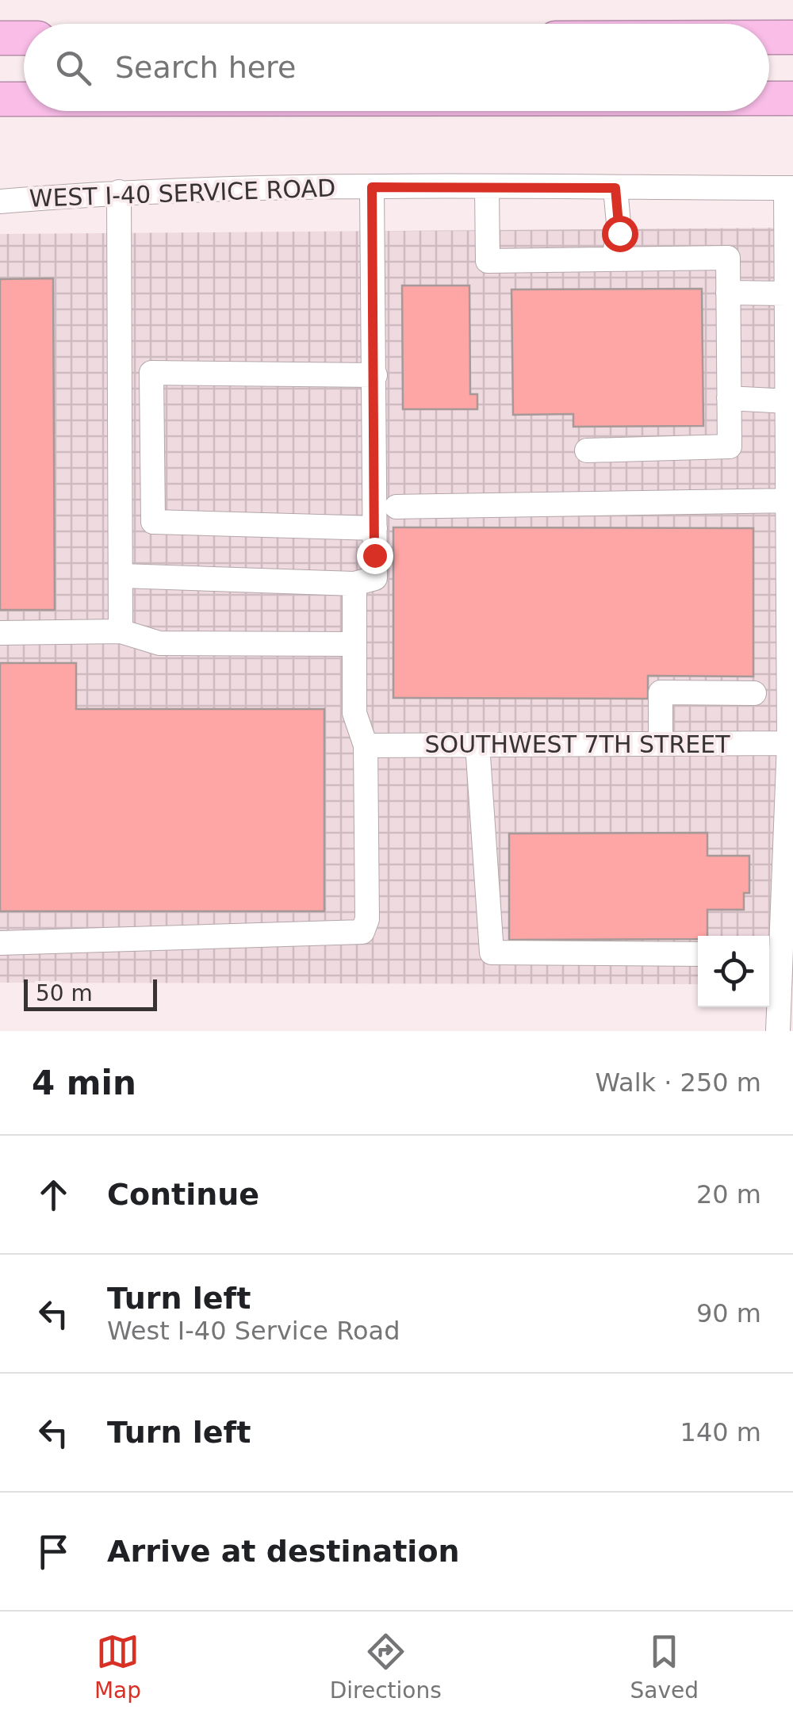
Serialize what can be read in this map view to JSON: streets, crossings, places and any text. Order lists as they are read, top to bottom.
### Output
{
  "streets": {
    "street": ["WEST I-40 SERVICE ROAD", "SOUTHWEST 7TH STREET"]
  },
  "scale_bar": "50 m",
  "page": {
    "search": "Search here",
    "scale": "50 m",
    "heading": ["4 min", "Walk · 250 m"],
    "list": [
      ["Continue", "20 m"],
      ["Turn left", "West I-40 Service Road", "90 m"],
      ["Turn left", "140 m"],
      "Arrive at destination"
    ],
    "nav": ["Map", "Directions", "Saved"]
  }
}
